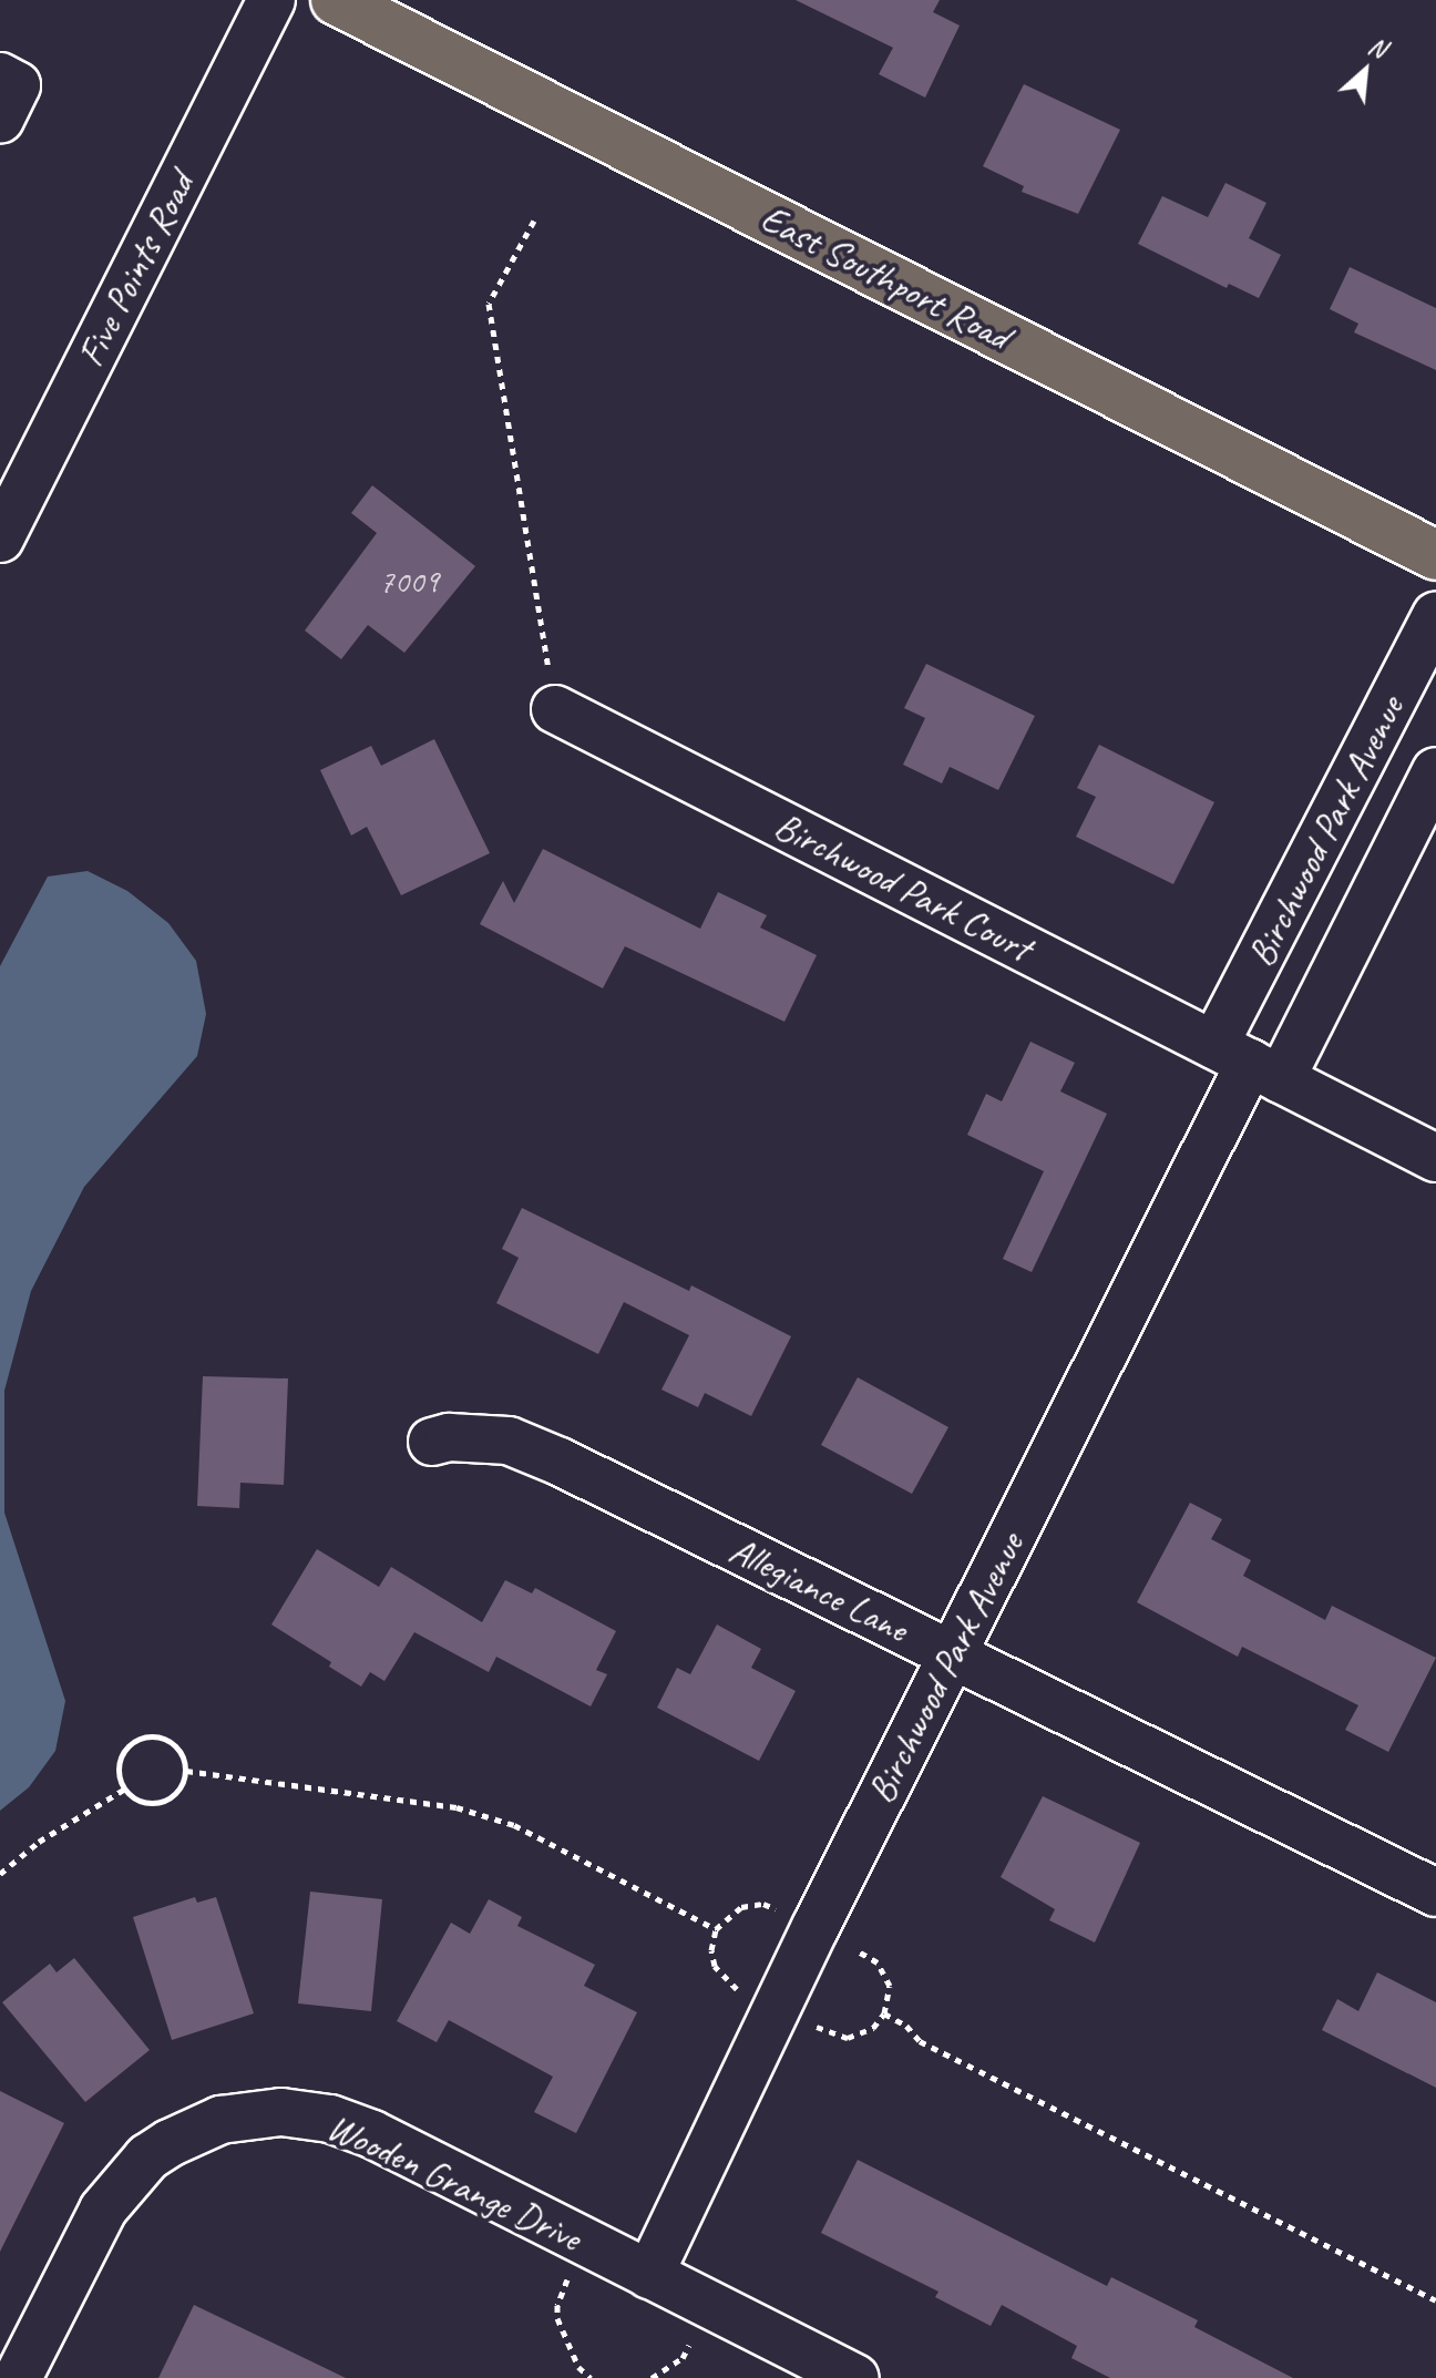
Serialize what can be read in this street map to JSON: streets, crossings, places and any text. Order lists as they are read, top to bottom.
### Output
{
  "streets": {
    "main road": ["East Southport Road"],
    "street": [
      "Five Points Road",
      "Birchwood Park Avenue",
      "Birchwood Park Court",
      "Allegiance Lane",
      "Wooden Grange Drive"
    ]
  },
  "crossings": [
    ["Birchwood Park Avenue", "Birchwood Park Court"],
    ["Birchwood Park Avenue", "Allegiance Lane"],
    ["Birchwood Park Avenue", "Wooden Grange Drive"]
  ],
  "house_numbers": ["7009"],
  "north": "top right"
}
